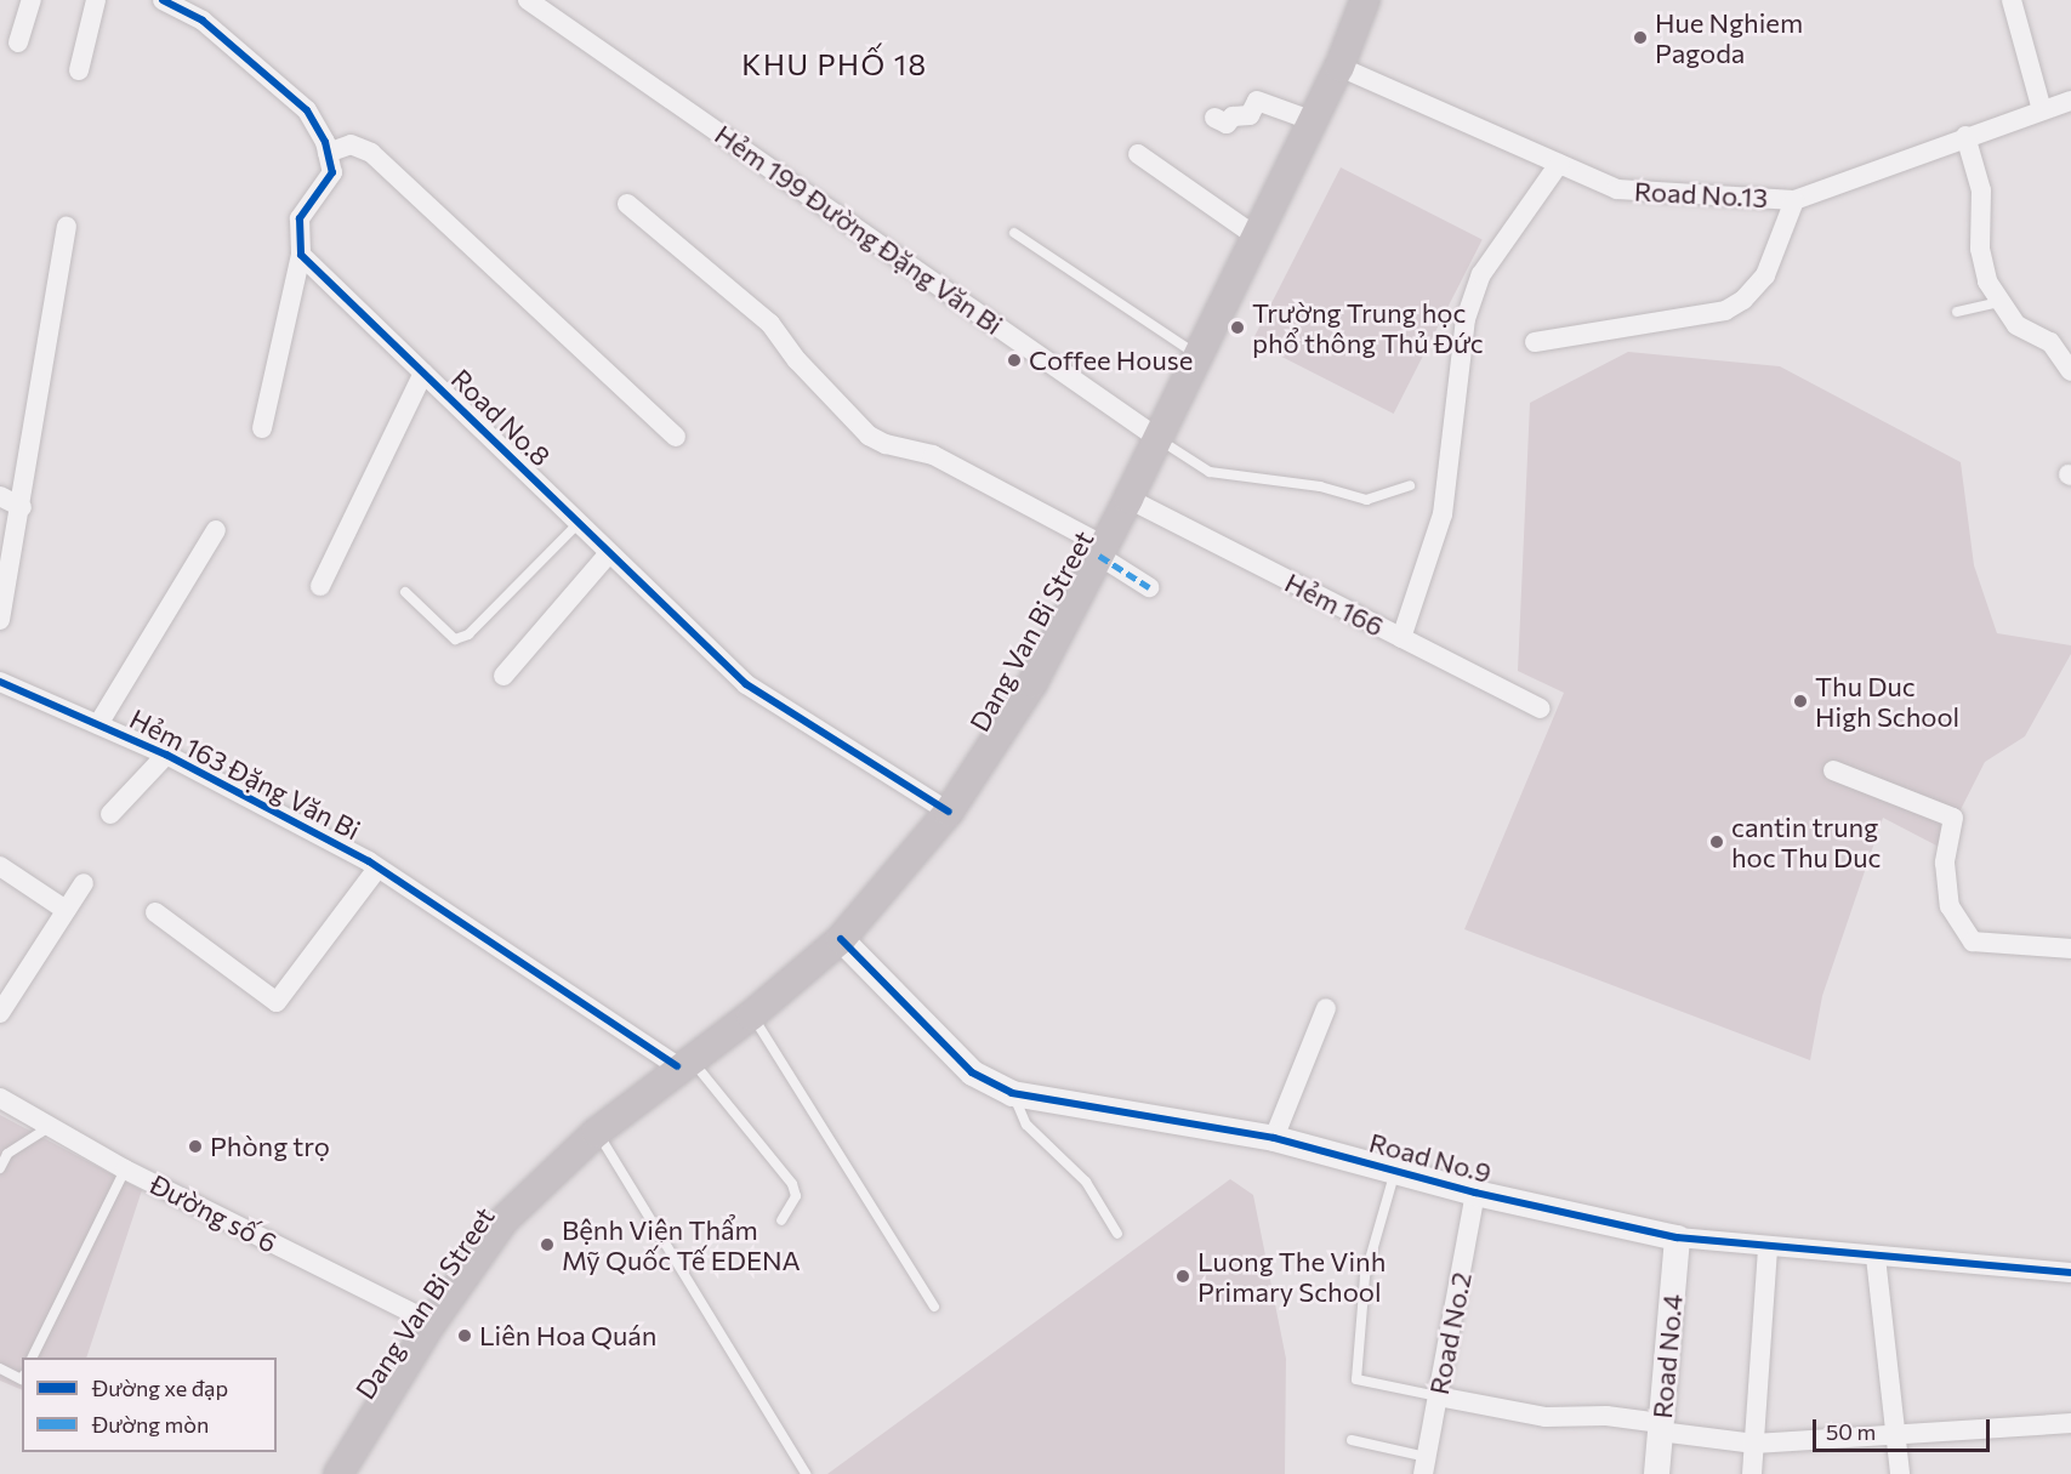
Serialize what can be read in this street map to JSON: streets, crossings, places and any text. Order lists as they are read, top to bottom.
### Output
{
  "streets": {
    "main road": ["Dang Van Bi Street"],
    "street": [
      "Road No.13",
      "Hẻm 199 Đường Đặng Văn Bi",
      "Road No.8",
      "Hẻm 166",
      "Hẻm 163 Đặng Văn Bi",
      "Road No.9",
      "Đường số 6",
      "Road No.2",
      "Road No.4"
    ]
  },
  "crossings": [
    ["Road No.13", "Dang Van Bi Street"],
    ["Hẻm 199 Đường Đặng Văn Bi", "Dang Van Bi Street"],
    ["Road No.8", "Dang Van Bi Street"],
    ["Hẻm 166", "Dang Van Bi Street"],
    ["Dang Van Bi Street", "Hẻm 163 Đặng Văn Bi"],
    ["Dang Van Bi Street", "Road No.9"],
    ["Dang Van Bi Street", "Đường số 6"],
    ["Road No.9", "Road No.2"],
    ["Road No.9", "Road No.4"]
  ],
  "districts": ["KHU PHỐ 18"],
  "places": [
    "Hue Nghiem Pagoda",
    "Trường Trung học phổ thông Thủ Đức",
    "Coffee House",
    "Thu Duc High School",
    "cantin trung hoc Thu Duc",
    "Phòng trọ",
    "Bệnh Viện Thẩm Mỹ Quốc Tế EDENA",
    "Luong The Vinh Primary School",
    "Liên Hoa Quán"
  ],
  "legend": ["Đường xe đạp", "Đường mòn"],
  "scale_bar": "50 m"
}
